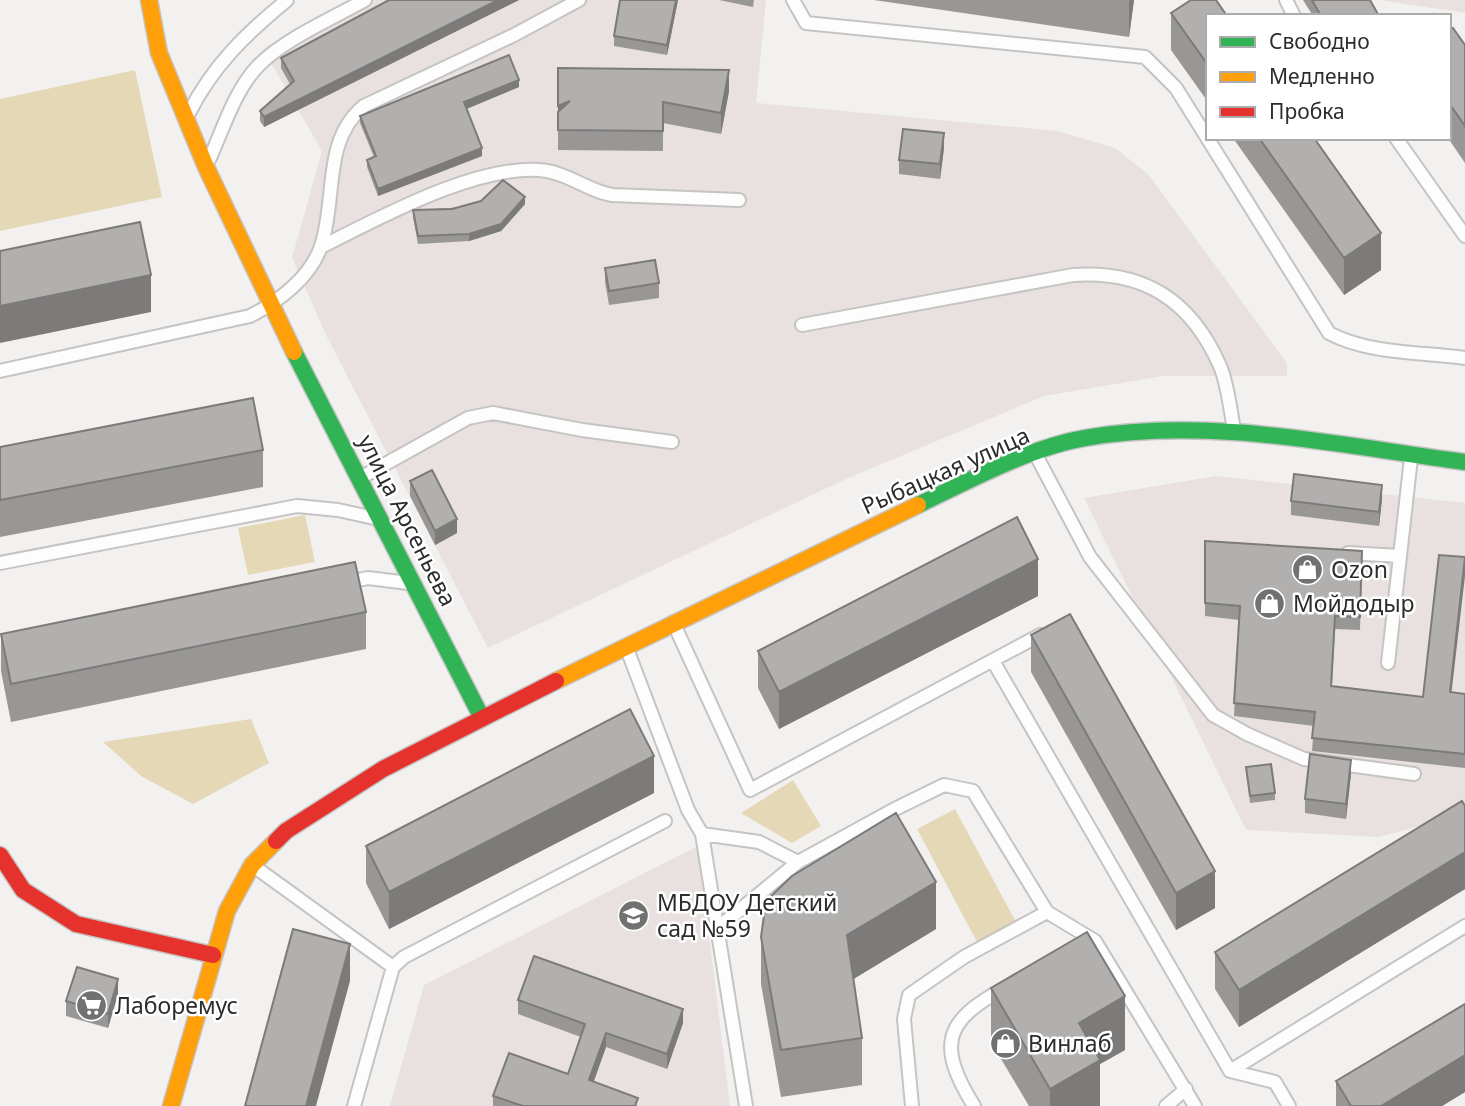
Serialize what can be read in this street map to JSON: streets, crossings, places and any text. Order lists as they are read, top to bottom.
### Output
{
  "streets": {
    "main road": ["Рыбацкая улица", "улица Арсеньева"]
  },
  "crossings": [
    ["Рыбацкая улица", "улица Арсеньева"]
  ],
  "places": {
    "shop": ["Ozon", "Мойдодыр", "Винлаб"],
    "school or university": ["МБДОУ Детский сад №59"],
    "supermarket": ["Лаборемус"]
  },
  "legend": ["Свободно", "Медленно", "Пробка"]
}
